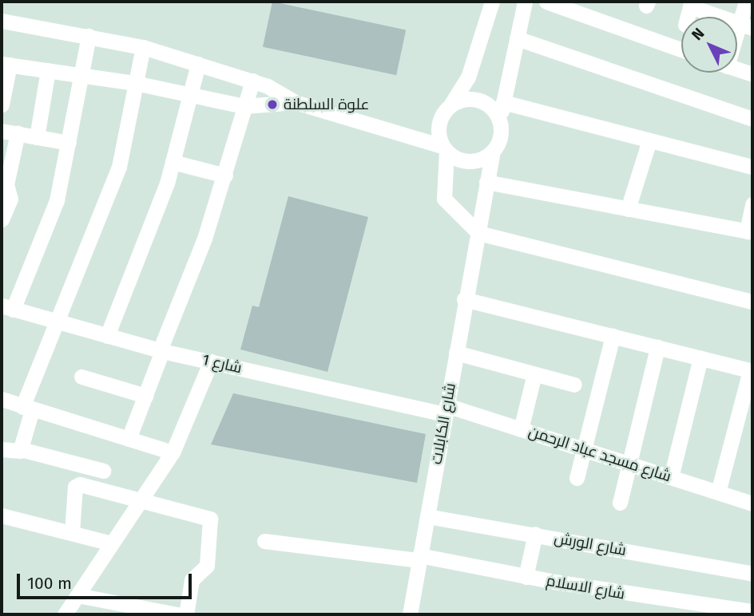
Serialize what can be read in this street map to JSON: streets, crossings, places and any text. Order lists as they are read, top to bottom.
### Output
{
  "streets": {
    "street": [
      "شارع 1",
      "شارع الكابلات",
      "شارع مسجد عباد الرحمن",
      "شارع الورش",
      "شارع الاسلام"
    ]
  },
  "crossings": [
    ["شارع 1", "شارع الكابلات"],
    ["شارع 1", "شارع مسجد عباد الرحمن"],
    ["شارع الكابلات", "شارع مسجد عباد الرحمن"],
    ["شارع الكابلات", "شارع الورش"],
    ["شارع الكابلات", "شارع الاسلام"]
  ],
  "places": ["علوة السلطنة"],
  "scale_bar": "100 m",
  "north": "top left"
}
